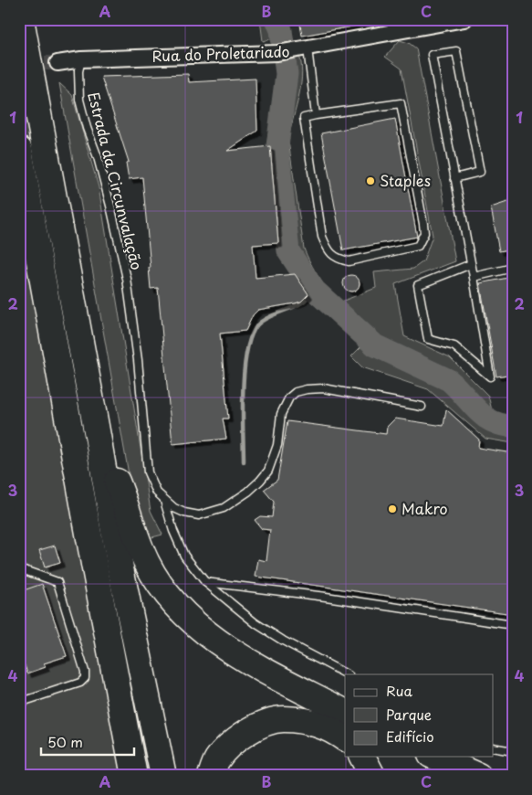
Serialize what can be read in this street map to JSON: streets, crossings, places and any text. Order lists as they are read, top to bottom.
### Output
{
  "streets": {
    "street": ["Rua do Proletariado"],
    "lane": ["Estrada da Circunvalação"]
  },
  "crossings": [
    ["Rua do Proletariado", "Estrada da Circunvalação"]
  ],
  "places": ["Staples", "Makro"],
  "legend": ["Rua", "Parque", "Edifício"],
  "scale_bar": "50 m",
  "grid": {
    "columns": ["A", "B", "C"],
    "rows": [
      "1",
      "2",
      "3",
      "4"
    ]
  }
}
